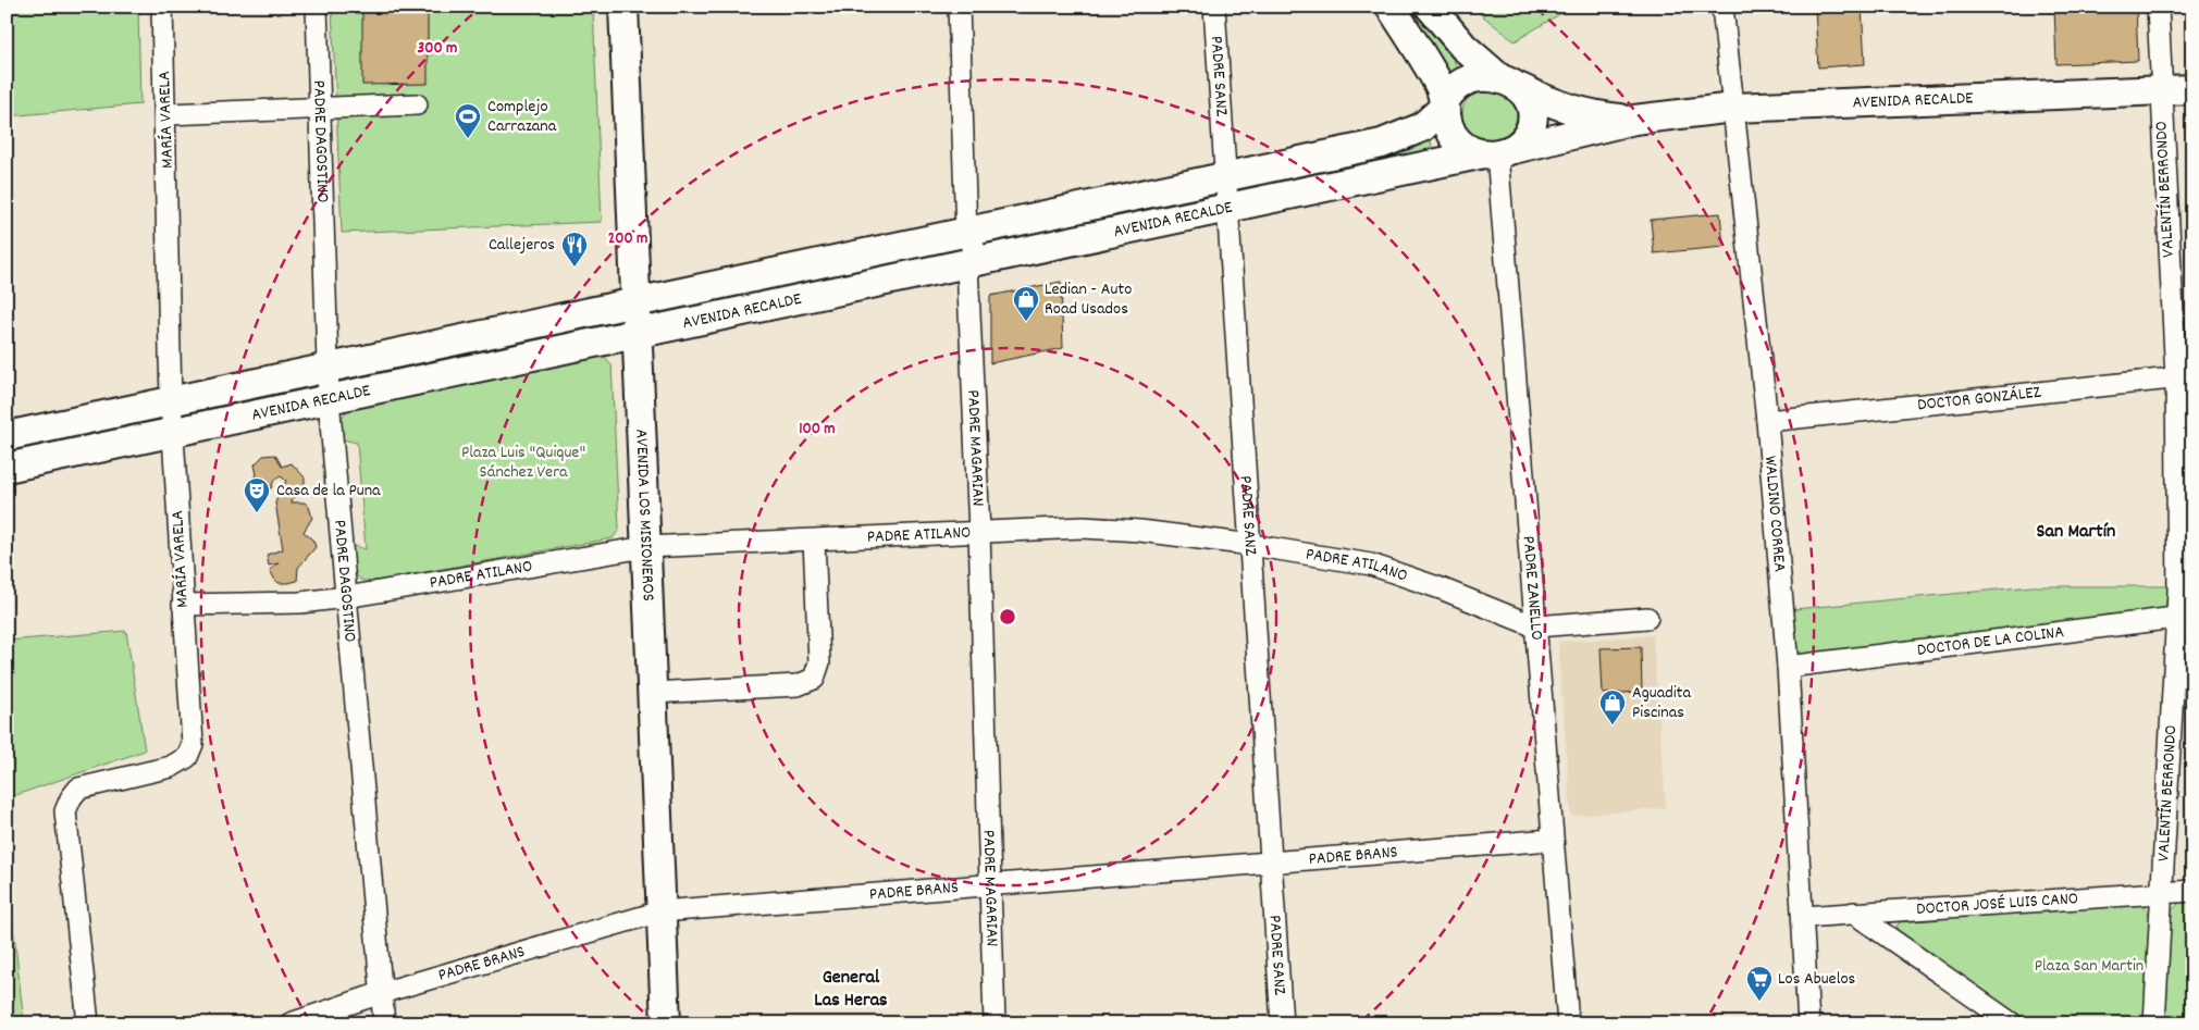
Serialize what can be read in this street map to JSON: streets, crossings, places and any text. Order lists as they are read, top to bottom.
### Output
{
  "streets": {
    "main road": ["AVENIDA RECALDE", "AVENIDA LOS MISIONEROS"],
    "street": [
      "PADRE SANZ",
      "MARÍA VARELA",
      "PADRE DAGOSTINO",
      "VALENTÍN BERRONDO",
      "DOCTOR GONZÁLEZ",
      "PADRE MAGARIAN",
      "WALDINO CORREA",
      "PADRE ATILANO",
      "PADRE ZANELLO",
      "DOCTOR DE LA COLINA",
      "PADRE BRANS",
      "DOCTOR JOSÉ LUIS CANO"
    ]
  },
  "crossings": [
    ["PADRE SANZ", "AVENIDA RECALDE"],
    ["PADRE SANZ", "PADRE ATILANO"],
    ["PADRE SANZ", "PADRE BRANS"],
    ["AVENIDA RECALDE", "MARÍA VARELA"],
    ["AVENIDA RECALDE", "PADRE DAGOSTINO"],
    ["AVENIDA RECALDE", "VALENTÍN BERRONDO"],
    ["AVENIDA RECALDE", "PADRE MAGARIAN"],
    ["AVENIDA RECALDE", "WALDINO CORREA"],
    ["AVENIDA RECALDE", "AVENIDA LOS MISIONEROS"],
    ["AVENIDA RECALDE", "PADRE ZANELLO"],
    ["MARÍA VARELA", "PADRE ATILANO"],
    ["PADRE DAGOSTINO", "PADRE ATILANO"],
    ["PADRE DAGOSTINO", "PADRE BRANS"],
    ["VALENTÍN BERRONDO", "DOCTOR GONZÁLEZ"],
    ["VALENTÍN BERRONDO", "DOCTOR DE LA COLINA"],
    ["VALENTÍN BERRONDO", "DOCTOR JOSÉ LUIS CANO"],
    ["DOCTOR GONZÁLEZ", "WALDINO CORREA"],
    ["PADRE MAGARIAN", "PADRE ATILANO"],
    ["PADRE MAGARIAN", "PADRE BRANS"],
    ["WALDINO CORREA", "DOCTOR DE LA COLINA"],
    ["WALDINO CORREA", "DOCTOR JOSÉ LUIS CANO"],
    ["AVENIDA LOS MISIONEROS", "PADRE ATILANO"],
    ["AVENIDA LOS MISIONEROS", "PADRE BRANS"],
    ["PADRE ATILANO", "PADRE ZANELLO"],
    ["PADRE ZANELLO", "PADRE BRANS"]
  ],
  "districts": ["San Martín", "General Las Heras"],
  "parks": ["Plaza Luis \"Quique\" Sánchez Vera", "Plaza San Martin"],
  "places": {
    "sports": ["Complejo Carrazana"],
    "restaurant": ["Callejeros"],
    "shop": ["Ledian - Auto Road Usados", "Aguadita Piscinas"],
    "theatre": ["Casa de la Puna"],
    "supermarket": ["Los Abuelos"]
  },
  "rings": ["300 m", "200 m", "100 m"]
}
